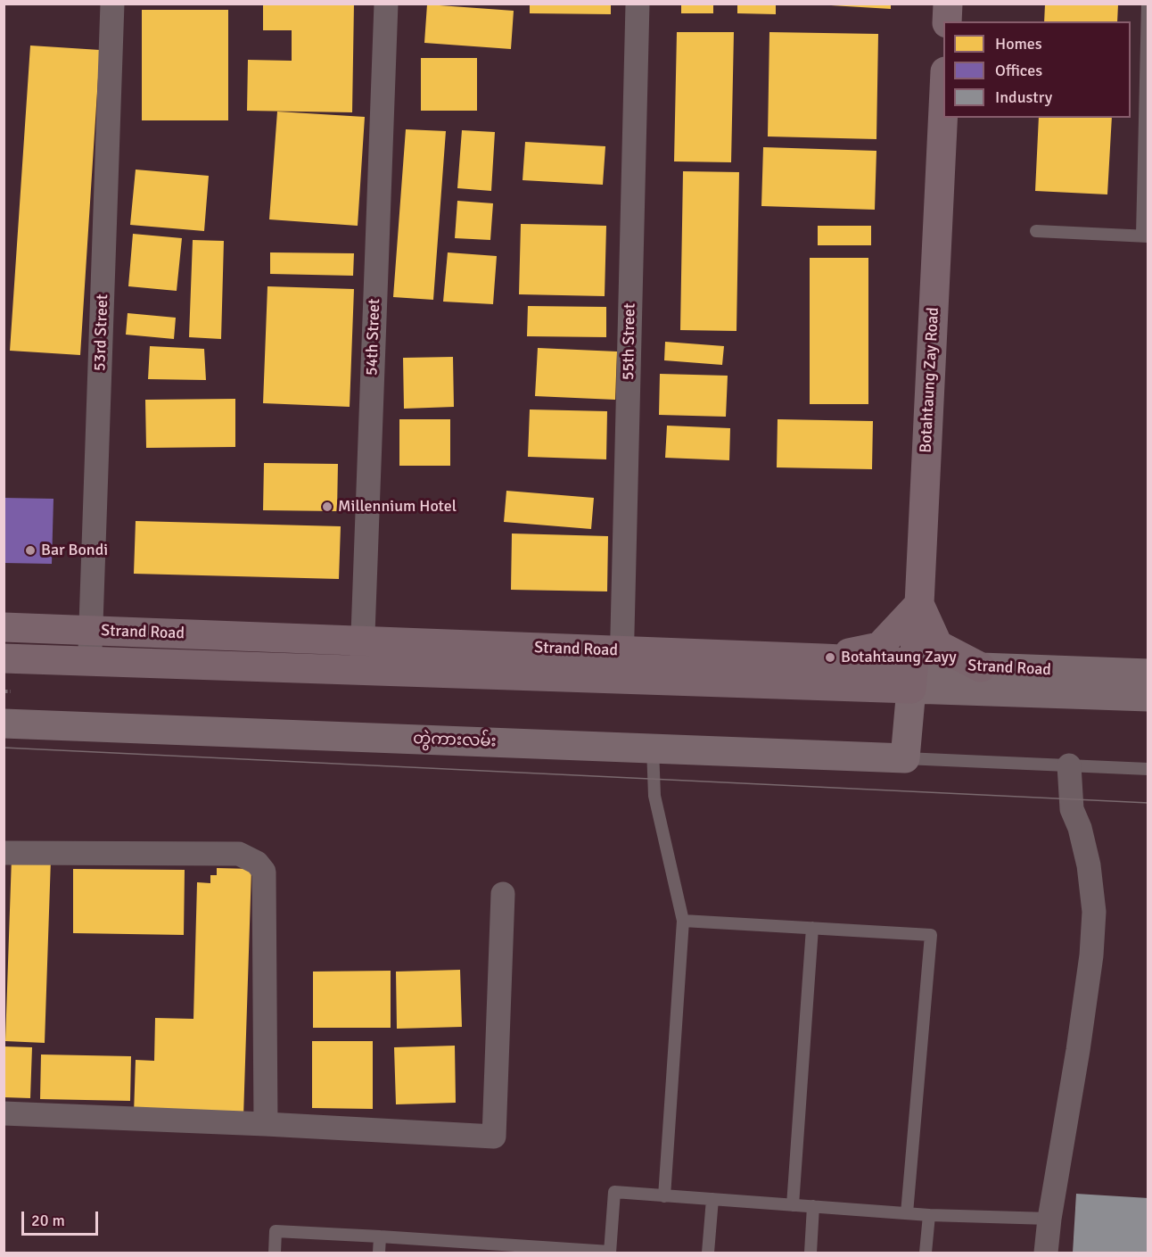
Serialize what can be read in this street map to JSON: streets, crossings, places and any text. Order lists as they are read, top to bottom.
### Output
{
  "streets": {
    "main road": ["Botahtaung Zay Road", "Strand Road", "တွဲကားလမ်း"],
    "street": ["53rd Street", "54th Street", "55th Street"]
  },
  "crossings": [
    ["53rd Street", "Strand Road"],
    ["54th Street", "Strand Road"],
    ["55th Street", "Strand Road"],
    ["Botahtaung Zay Road", "Strand Road"]
  ],
  "places": ["Millennium Hotel", "Bar Bondi", "Botahtaung Zayy"],
  "legend": ["Homes", "Offices", "Industry"],
  "scale_bar": "20 m"
}
